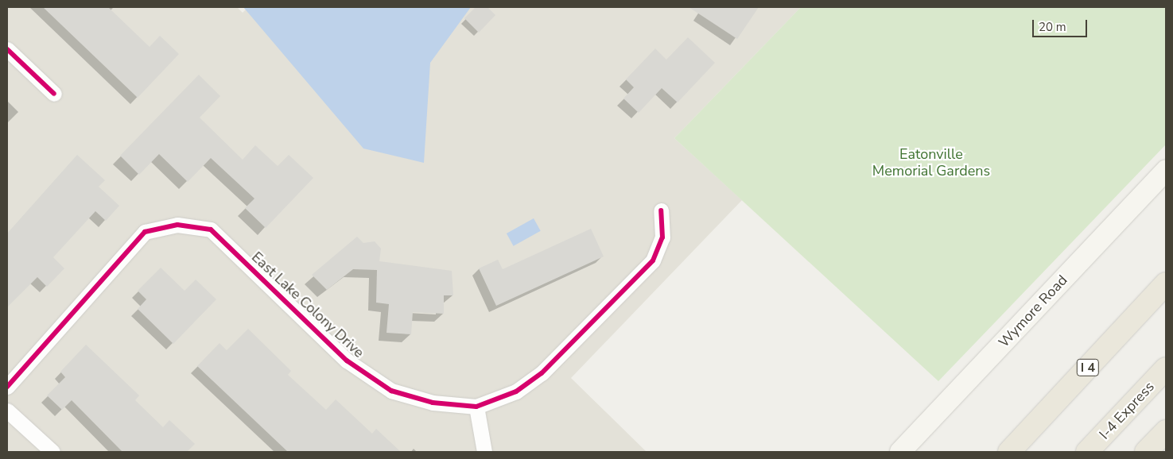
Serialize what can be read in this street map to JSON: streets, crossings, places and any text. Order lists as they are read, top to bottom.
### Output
{
  "streets": {
    "highway": ["I 4", "I-4 Express"],
    "main road": ["Wymore Road"],
    "street": ["East Lake Colony Drive"]
  },
  "parks": ["Eatonville Memorial Gardens"],
  "scale_bar": "20 m"
}
